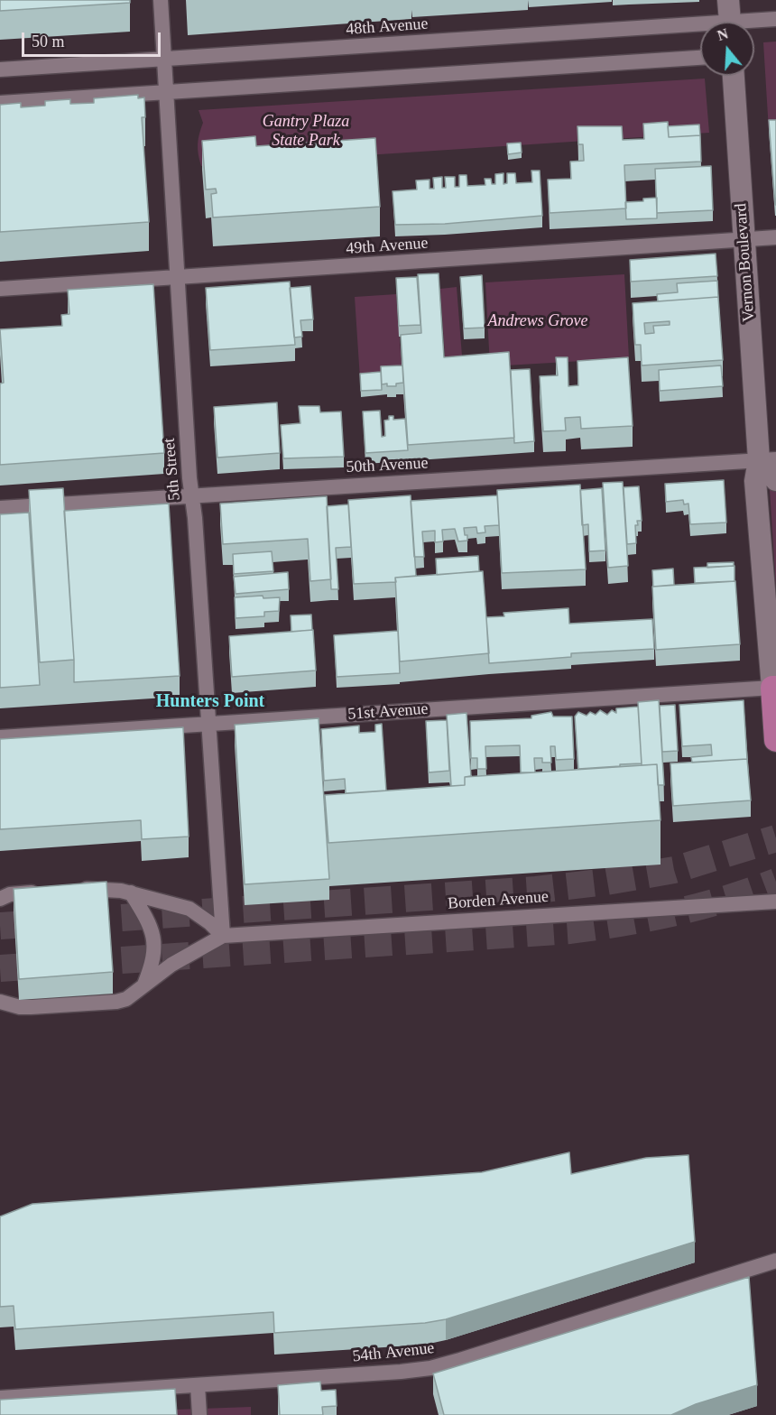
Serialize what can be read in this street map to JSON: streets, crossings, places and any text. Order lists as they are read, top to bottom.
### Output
{
  "streets": {
    "main road": ["Vernon Boulevard"],
    "street": [
      "48th Avenue",
      "49th Avenue",
      "50th Avenue",
      "5th Street",
      "51st Avenue",
      "Borden Avenue",
      "54th Avenue"
    ]
  },
  "crossings": [
    ["48th Avenue", "5th Street"],
    ["49th Avenue", "Vernon Boulevard"],
    ["49th Avenue", "5th Street"],
    ["Vernon Boulevard", "50th Avenue"],
    ["Vernon Boulevard", "51st Avenue"],
    ["50th Avenue", "5th Street"],
    ["5th Street", "51st Avenue"],
    ["5th Street", "Borden Avenue"]
  ],
  "districts": ["Hunters Point"],
  "parks": ["Gantry Plaza State Park", "Andrews Grove"],
  "scale_bar": "50 m",
  "north": "top"
}
